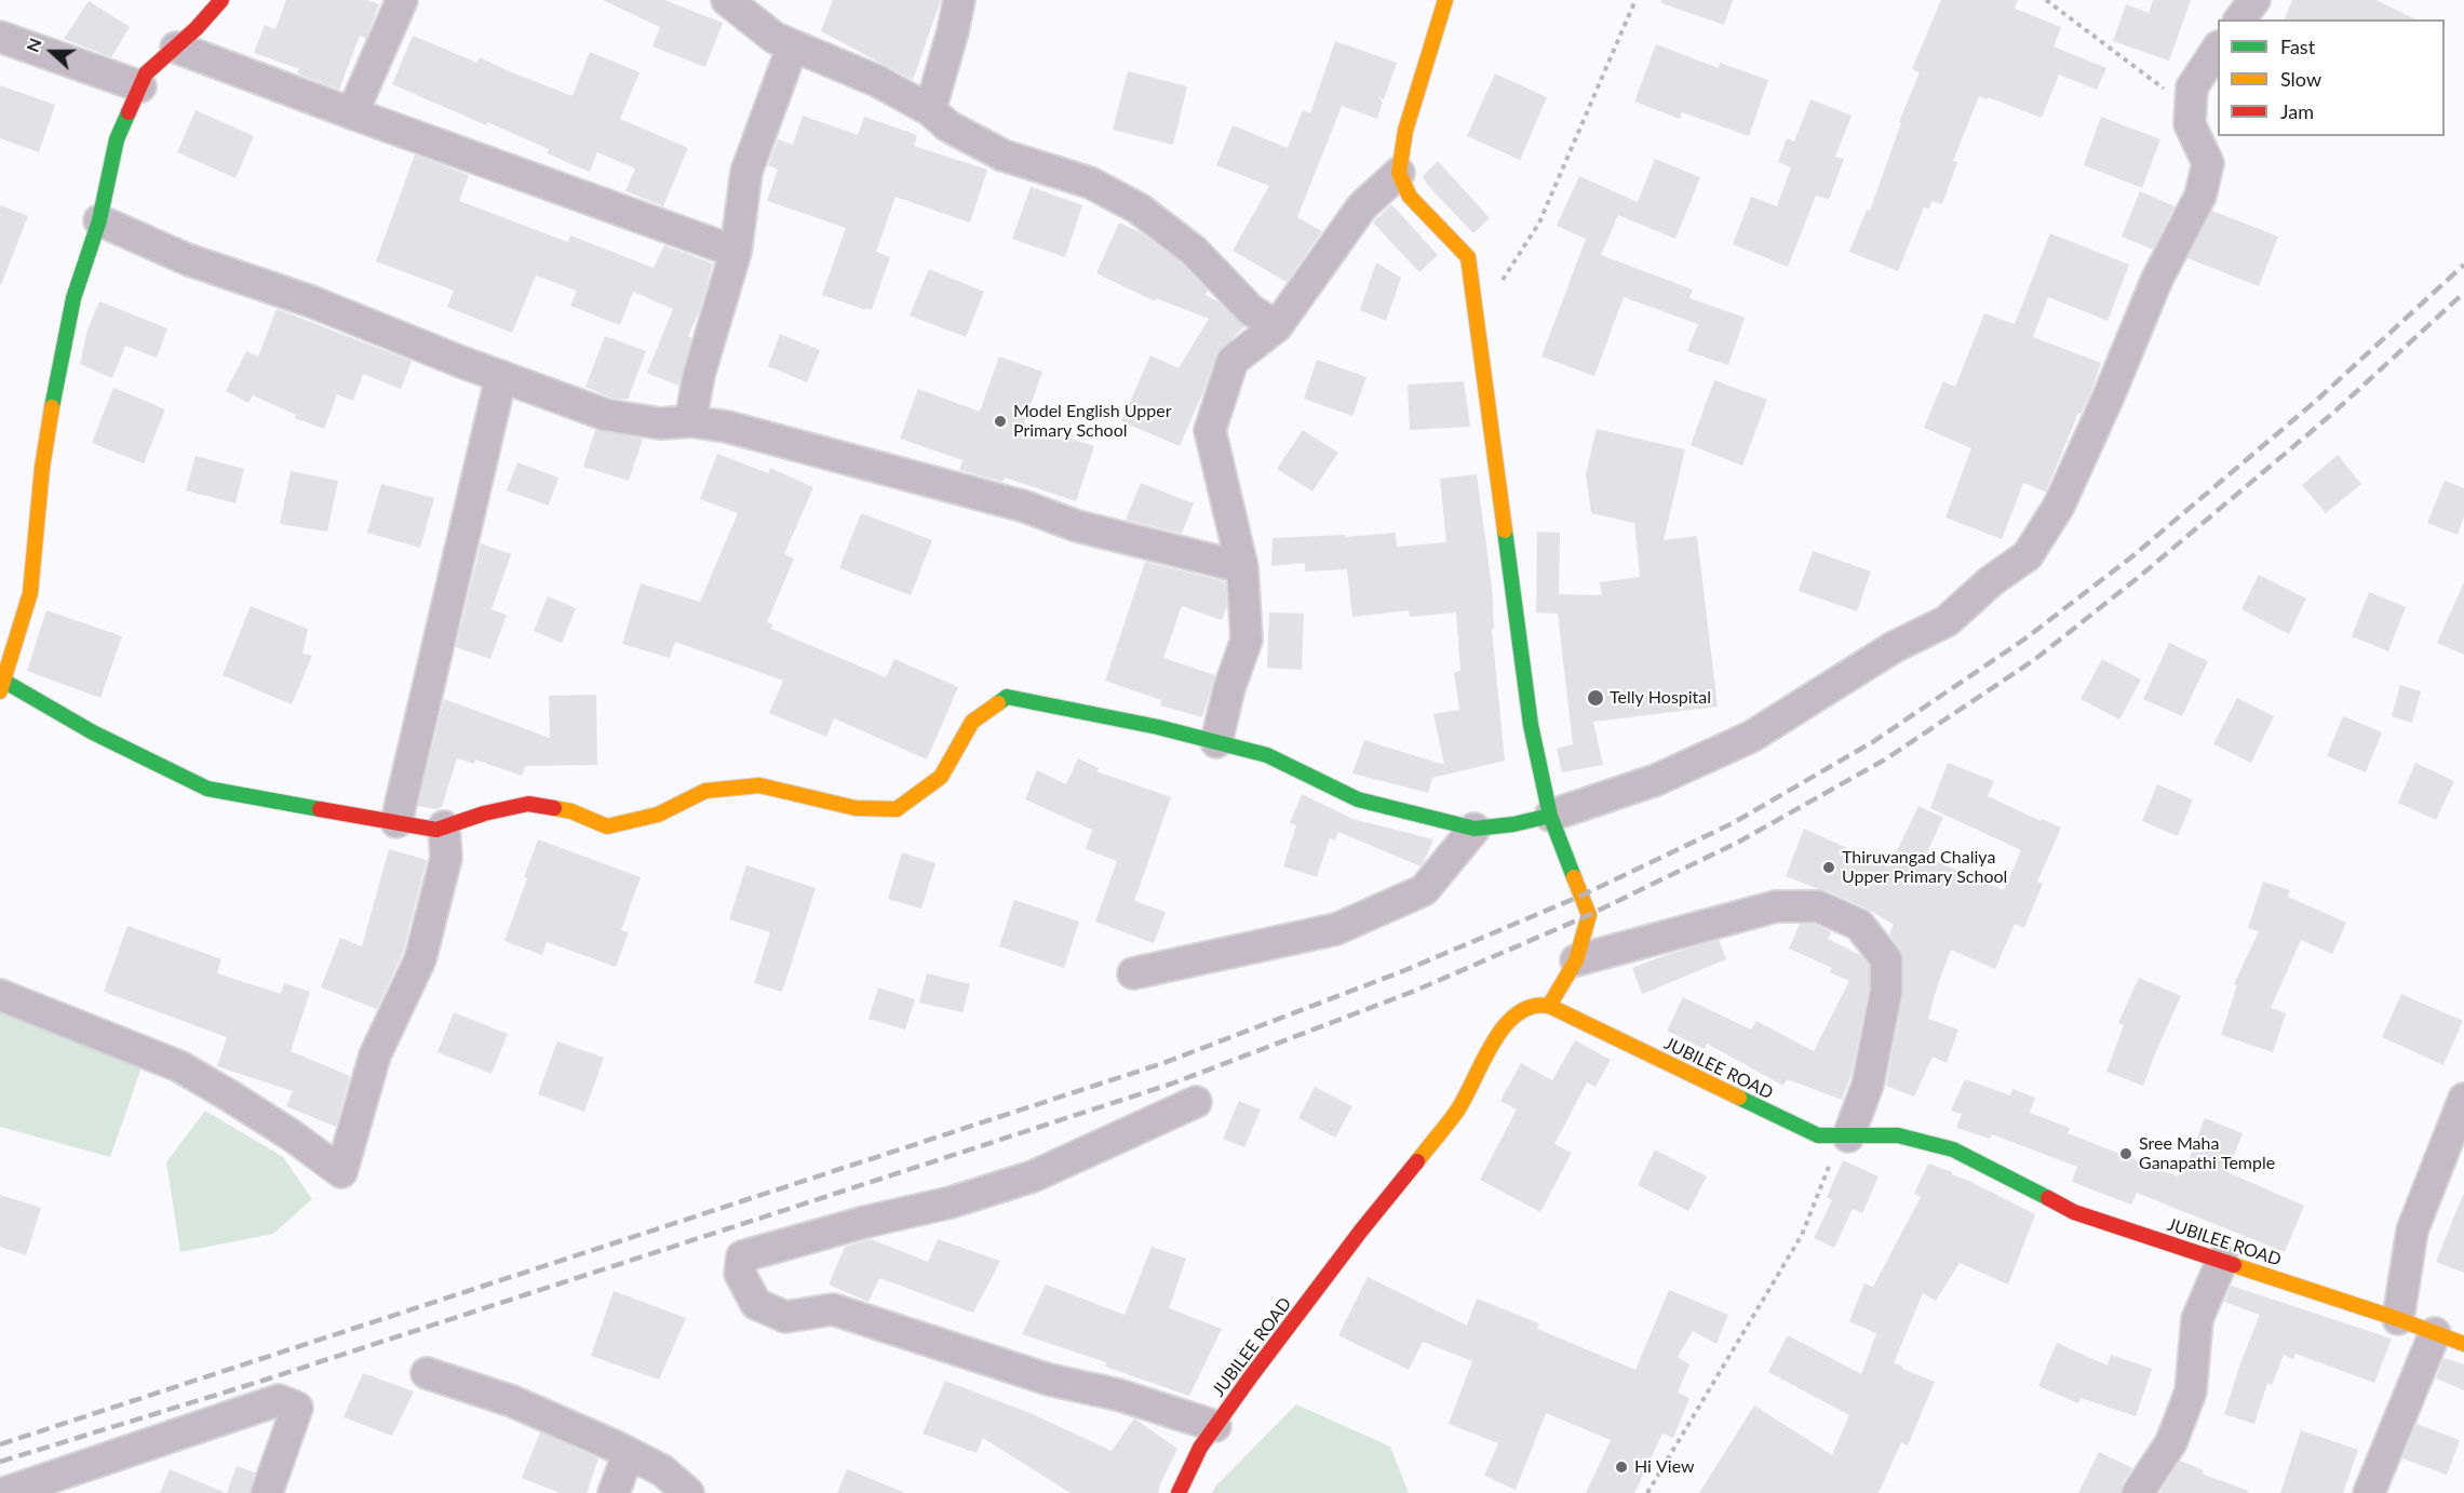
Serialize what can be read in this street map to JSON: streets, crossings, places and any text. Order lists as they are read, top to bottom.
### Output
{
  "streets": {
    "street": ["JUBILEE ROAD"]
  },
  "places": [
    "Model English Upper Primary School",
    "Telly Hospital",
    "Thiruvangad Chaliya Upper Primary School",
    "Sree Maha Ganapathi Temple",
    "Hi View"
  ],
  "legend": ["Fast", "Slow", "Jam"],
  "north": "left"
}
